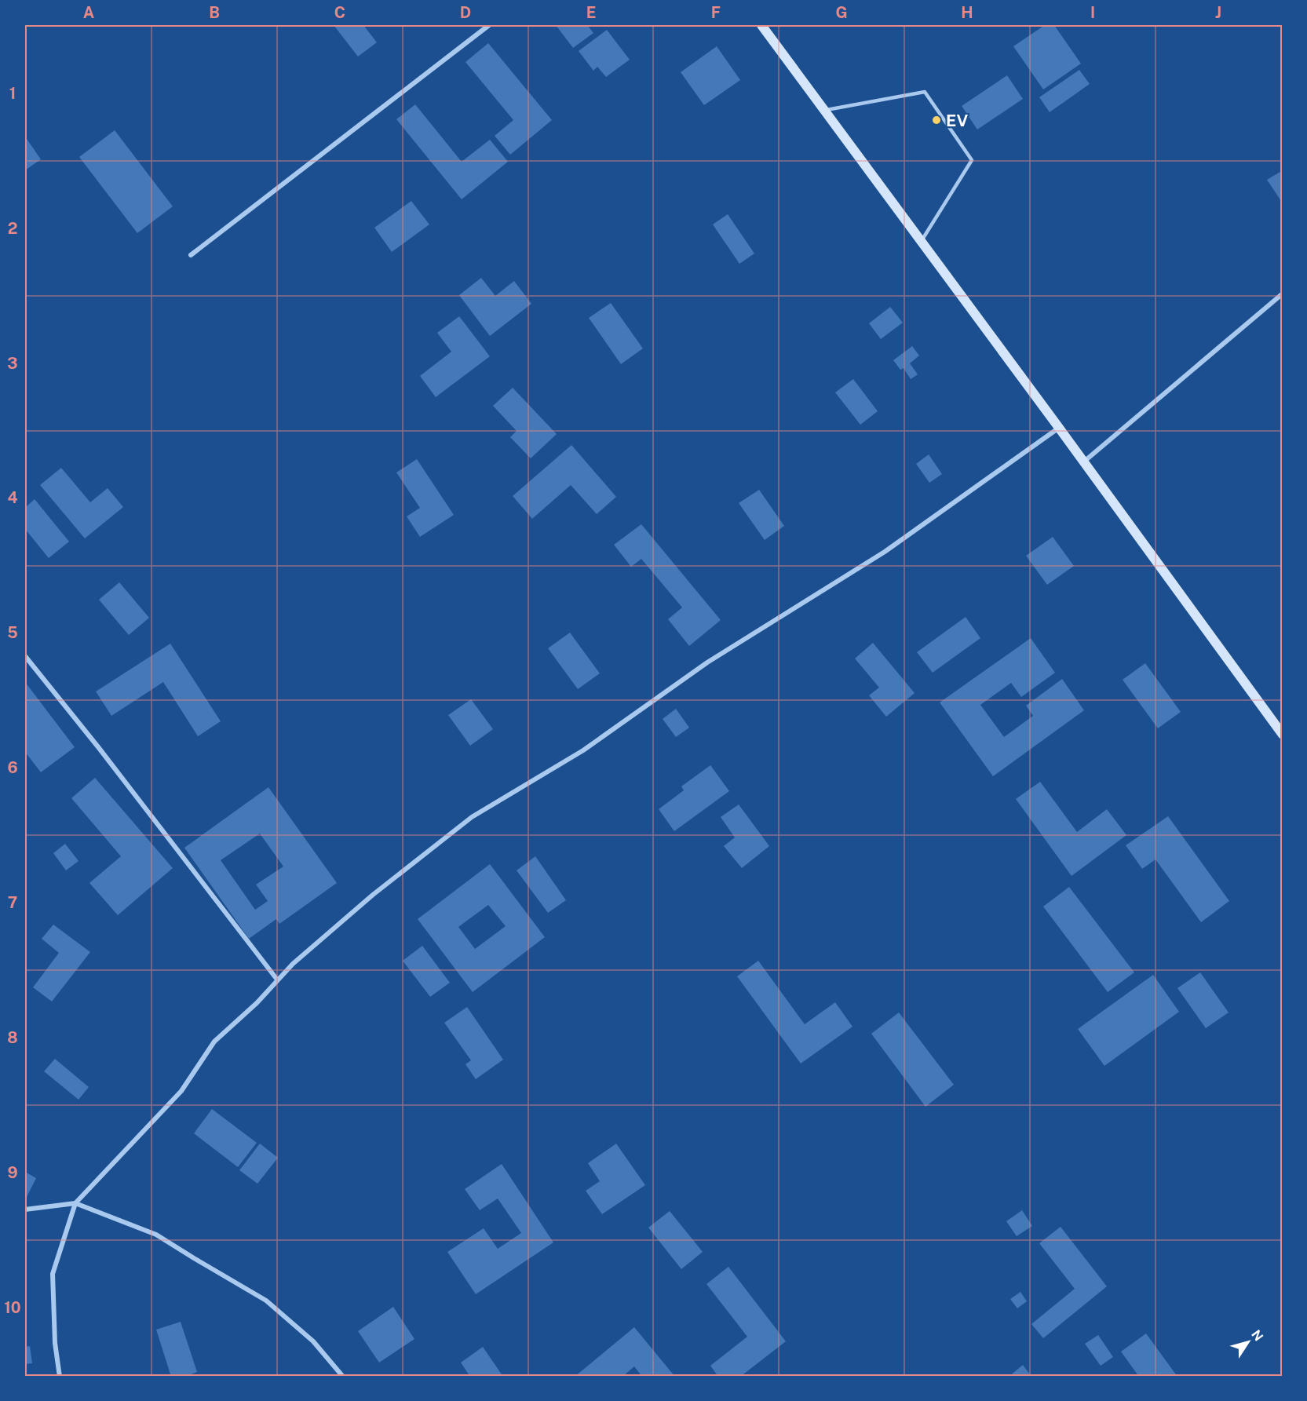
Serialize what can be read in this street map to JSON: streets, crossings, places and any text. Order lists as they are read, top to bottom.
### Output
{
  "places": ["EV"],
  "north": "top right",
  "grid": {
    "columns": [
      "A",
      "B",
      "C",
      "D",
      "E",
      "F",
      "G",
      "H",
      "I",
      "J"
    ],
    "rows": [
      "1",
      "2",
      "3",
      "4",
      "5",
      "6",
      "7",
      "8",
      "9",
      "10"
    ]
  }
}
